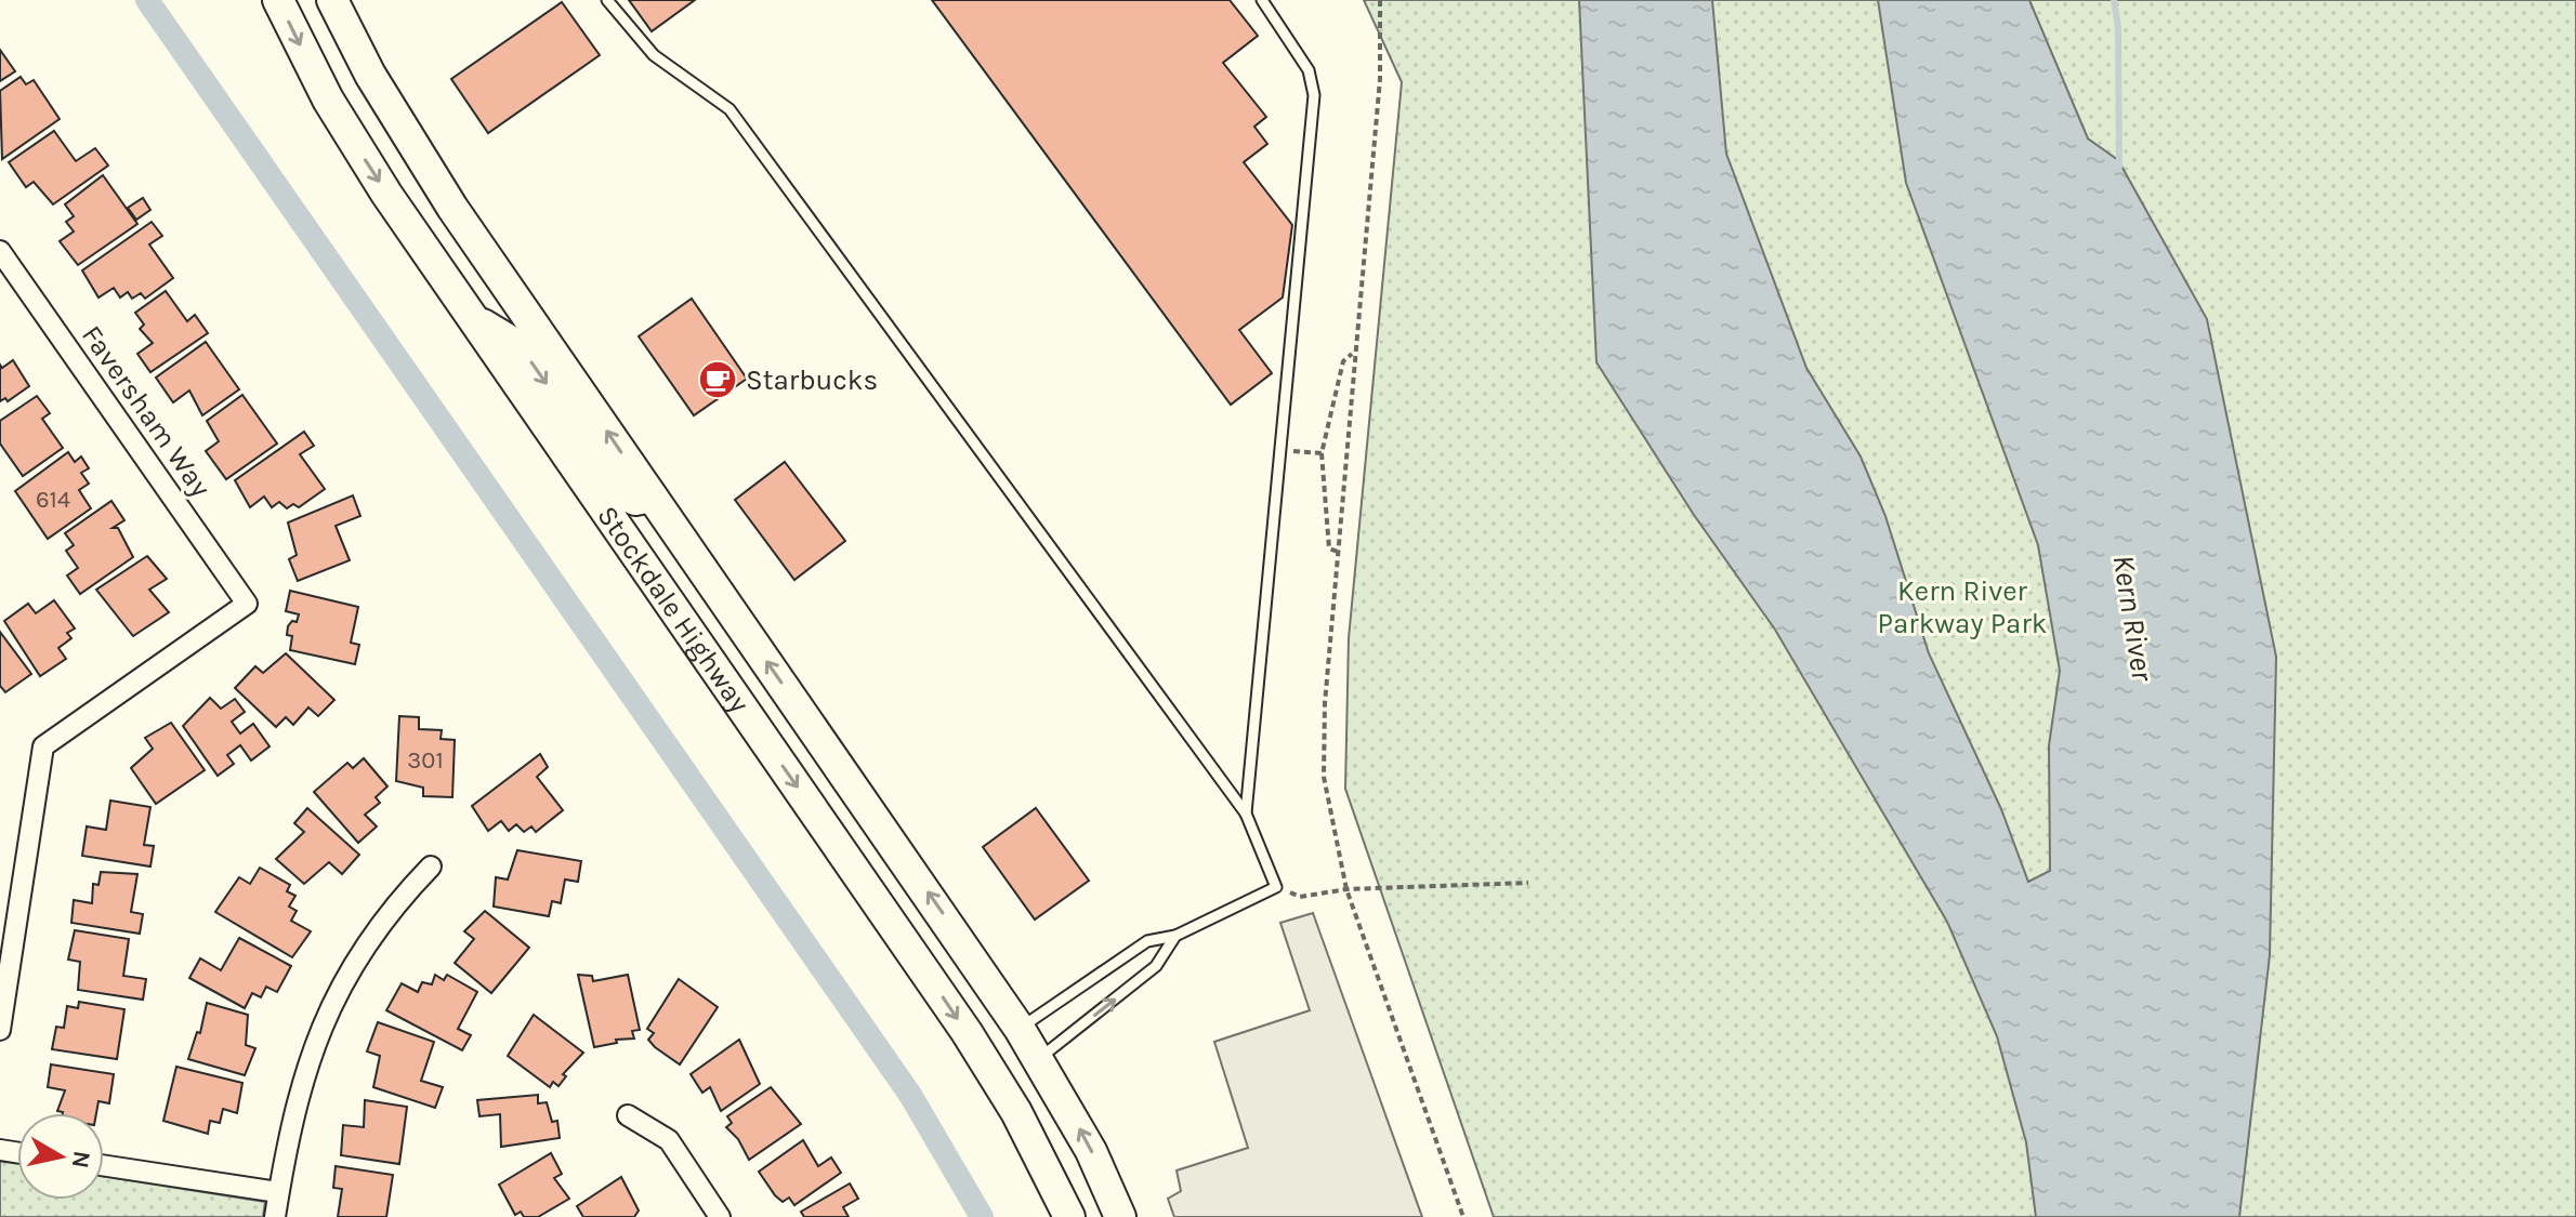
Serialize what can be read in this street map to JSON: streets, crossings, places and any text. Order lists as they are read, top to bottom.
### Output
{
  "streets": {
    "main road": ["Stockdale Highway"],
    "street": ["Faversham Way"]
  },
  "water": ["Kern River"],
  "parks": ["Kern River Parkway Park"],
  "places": {
    "cafe": ["Starbucks"]
  },
  "house_numbers": ["614", "301"],
  "north": "right"
}
